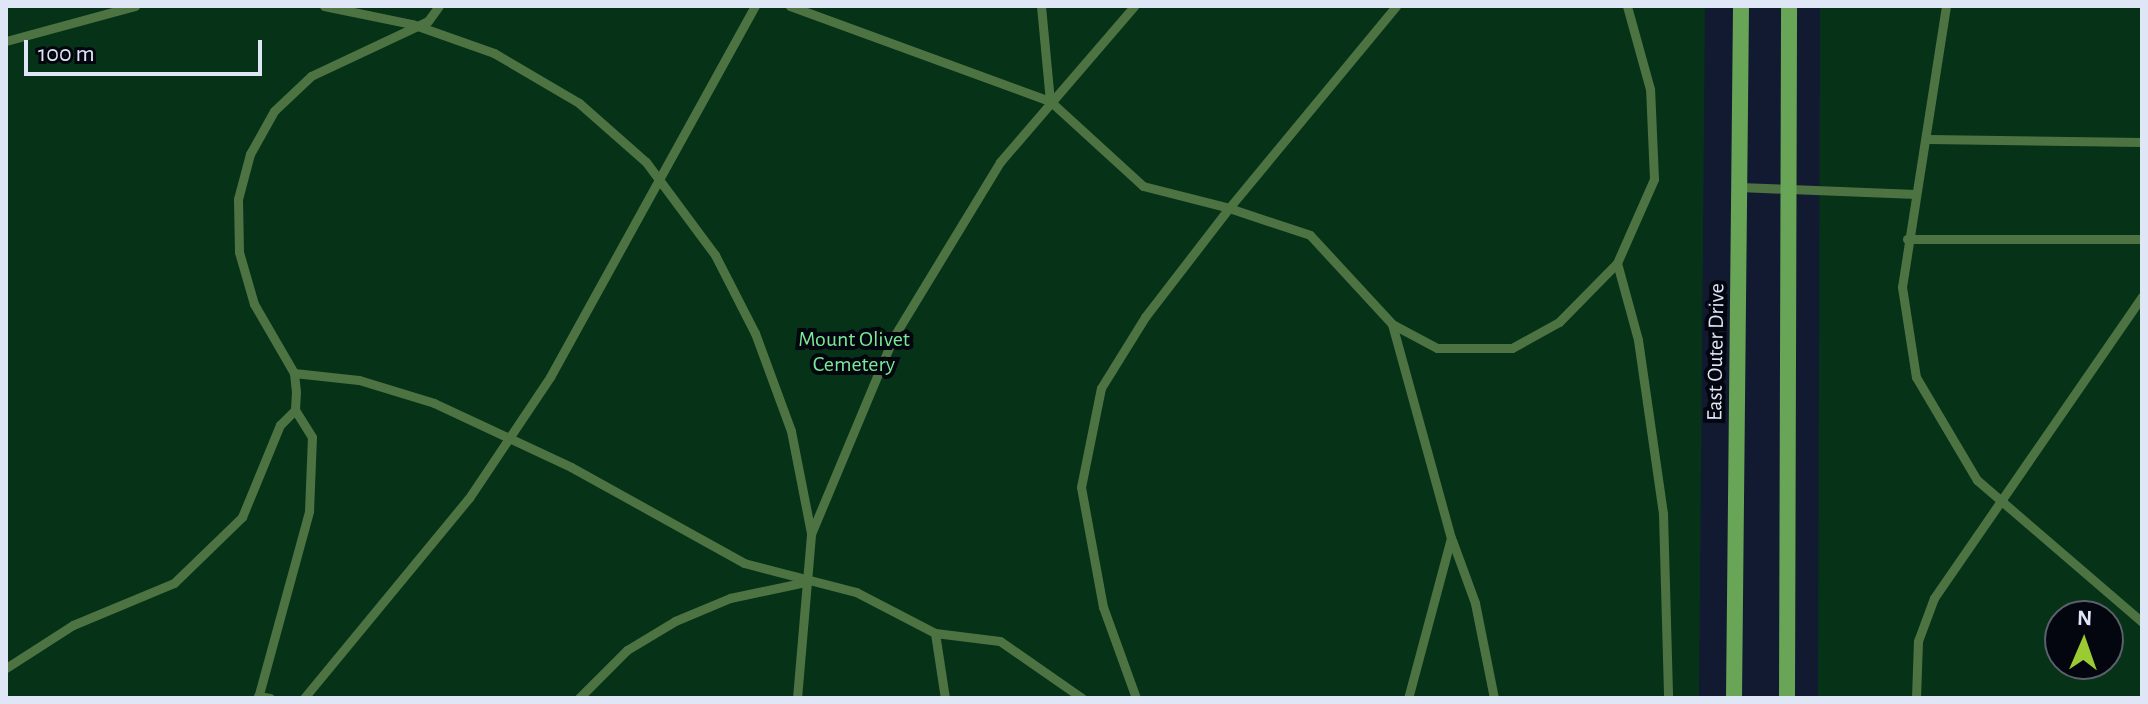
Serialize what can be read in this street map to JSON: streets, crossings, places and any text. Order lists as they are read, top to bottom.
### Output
{
  "streets": {
    "main road": ["East Outer Drive"]
  },
  "parks": ["Mount Olivet Cemetery"],
  "scale_bar": "100 m",
  "north": "top"
}
